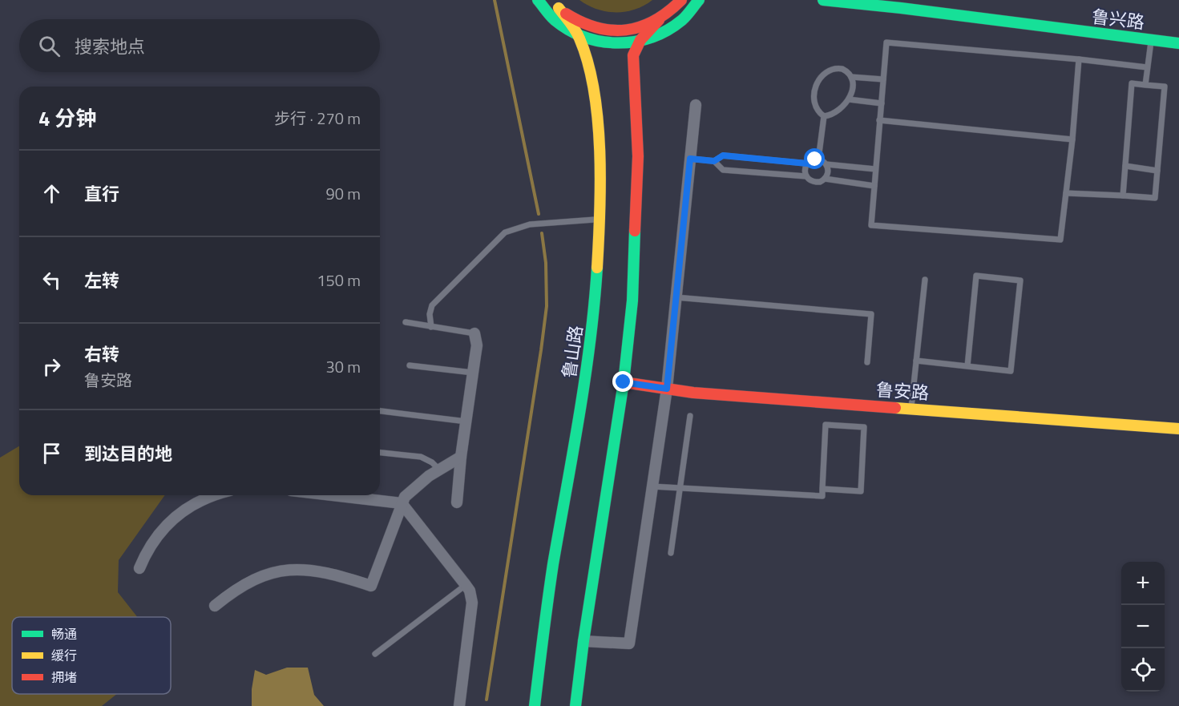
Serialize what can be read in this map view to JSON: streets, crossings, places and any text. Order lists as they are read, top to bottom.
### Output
{
  "streets": {
    "main road": ["鲁兴路", "鲁山路", "鲁安路"]
  },
  "legend": ["畅通", "缓行", "拥堵"],
  "page": {
    "search": "搜索地点",
    "heading": ["4 分钟", "步行 · 270 m"],
    "list": [
      ["直行", "90 m"],
      ["左转", "150 m"],
      ["右转", "鲁安路", "30 m"],
      "到达目的地"
    ],
    "map_buttons": ["+", "−"]
  }
}
